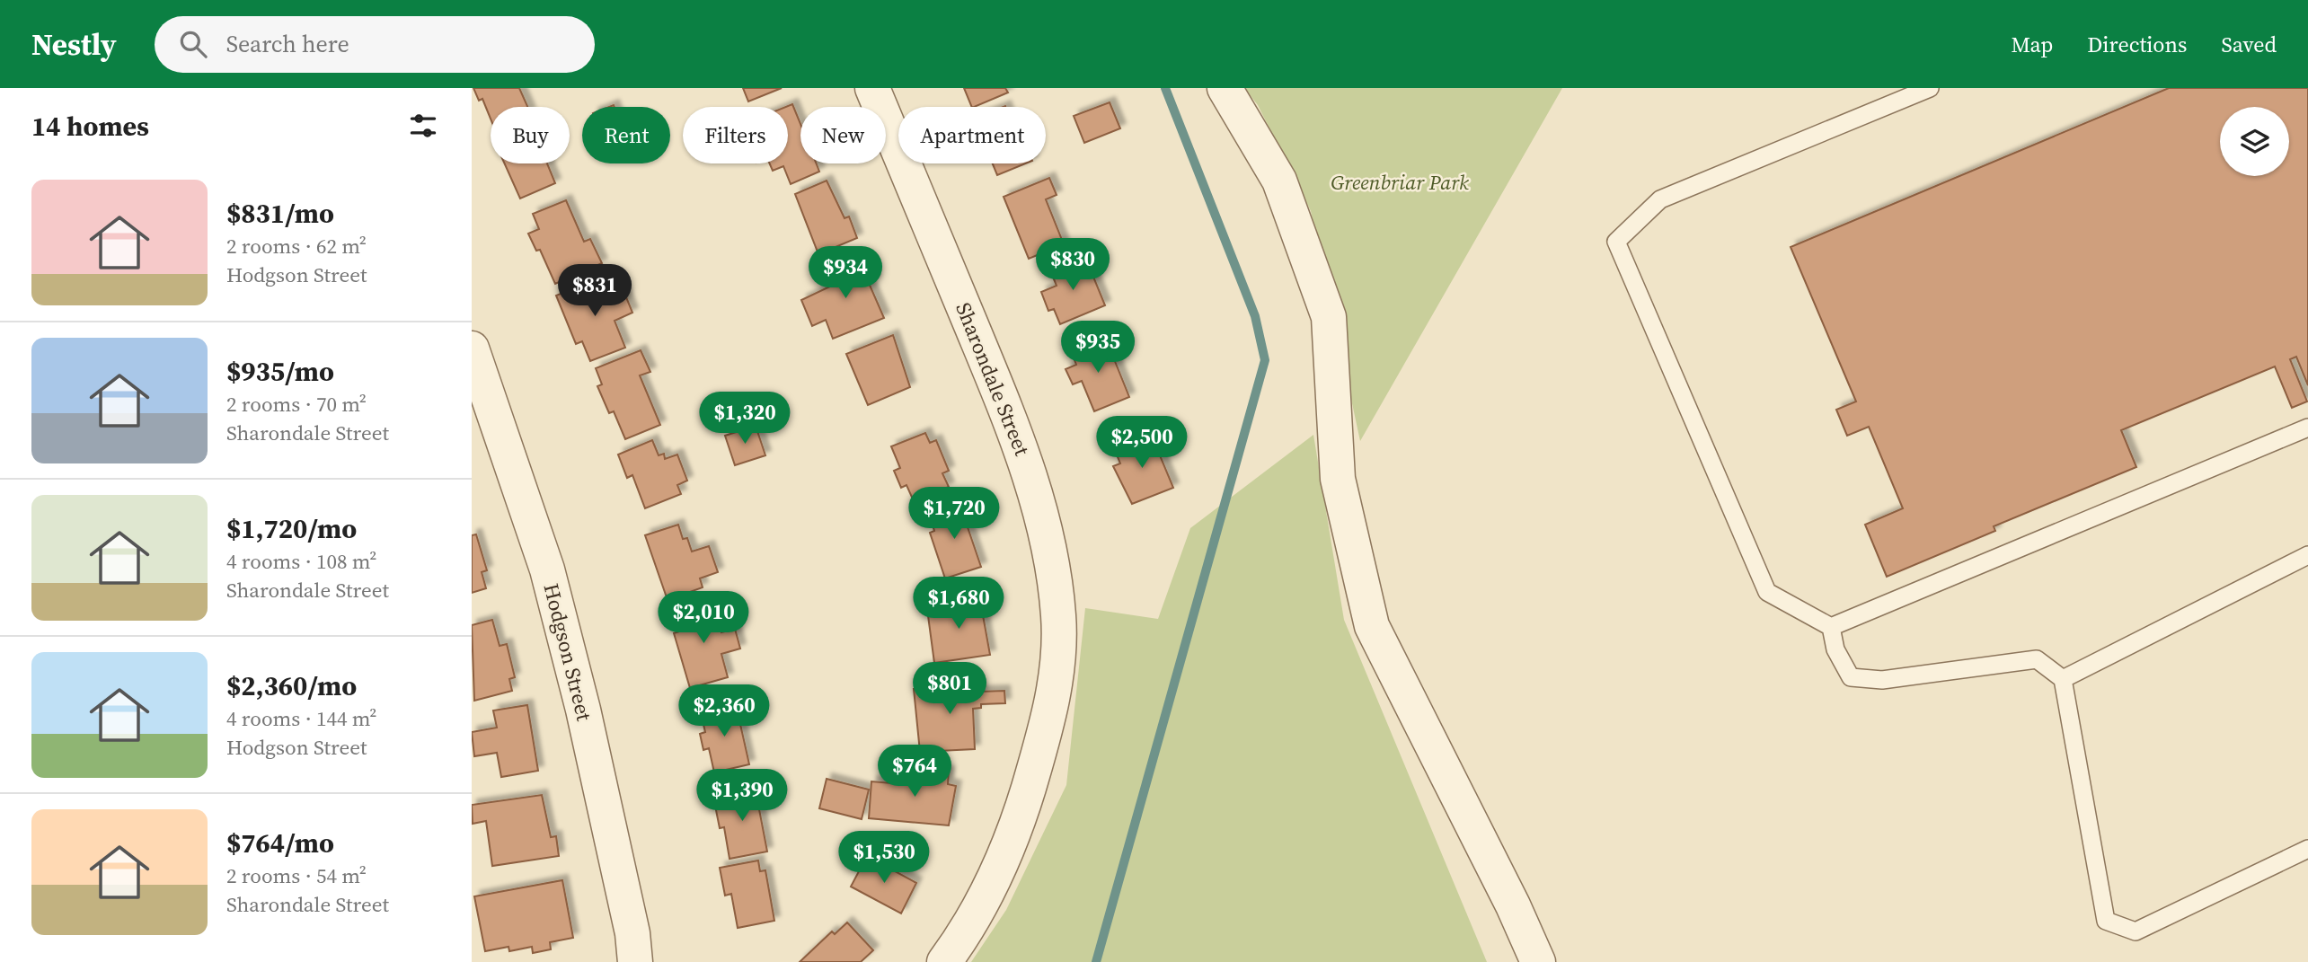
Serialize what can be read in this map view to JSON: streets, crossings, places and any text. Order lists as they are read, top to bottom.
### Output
{
  "streets": {
    "street": ["Sharondale Street", "Hodgson Street"]
  },
  "parks": ["Greenbriar Park"],
  "page": {
    "header": "Nestly",
    "search": "Search here",
    "nav": ["Map", "Directions", "Saved"],
    "heading": "14 homes",
    "chip": [
      "Buy",
      "Rent",
      "Filters",
      "New",
      "Apartment"
    ],
    "list": [
      {
        "name": "$831/mo",
        "note": "2 rooms · 62 m² · Hodgson Street"
      },
      {
        "name": "$935/mo",
        "note": "2 rooms · 70 m² · Sharondale Street"
      },
      {
        "name": "$1,720/mo",
        "note": "4 rooms · 108 m² · Sharondale Street"
      },
      {
        "name": "$2,360/mo",
        "note": "4 rooms · 144 m² · Hodgson Street"
      },
      {
        "name": "$764/mo",
        "note": "2 rooms · 54 m² · Sharondale Street"
      }
    ],
    "price": [
      "$830",
      "$934",
      "$831",
      "$935",
      "$1,320",
      "$2,500",
      "$1,720",
      "$1,680",
      "$2,010",
      "$801",
      "$2,360",
      "$764",
      "$1,390",
      "$1,530"
    ]
  }
}
